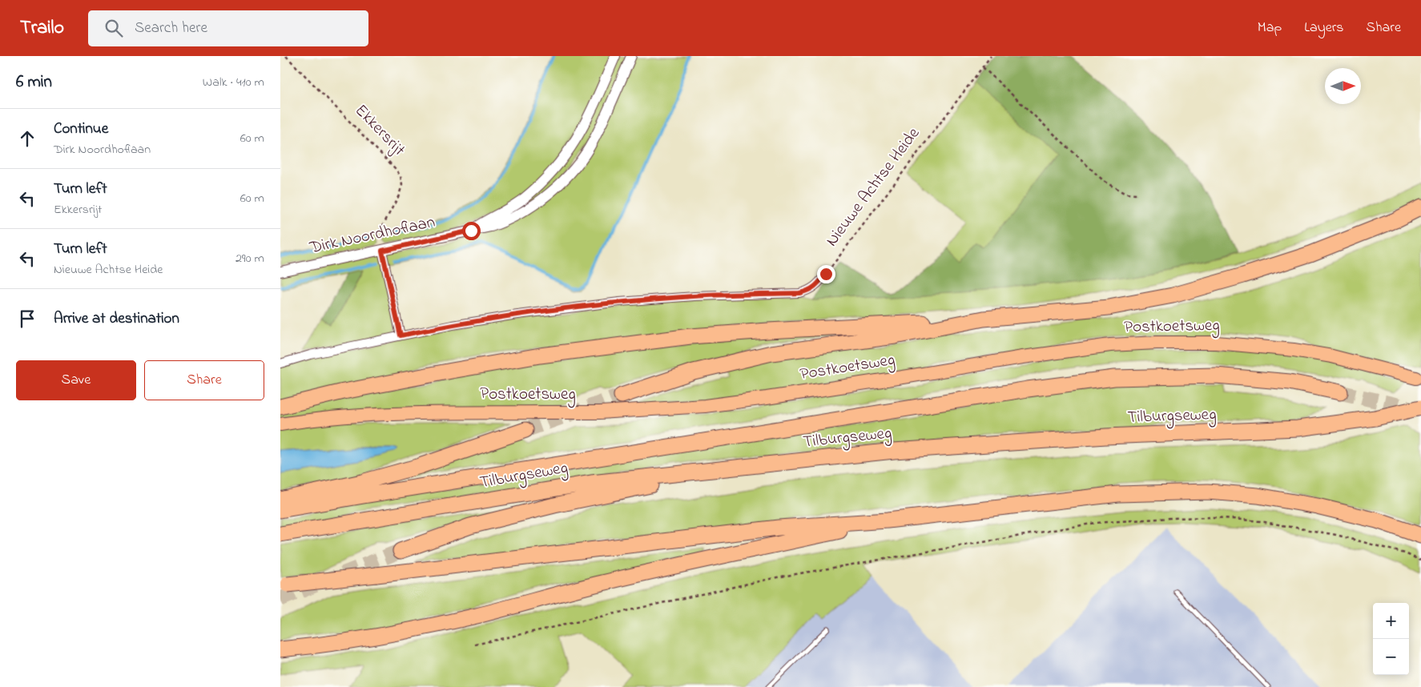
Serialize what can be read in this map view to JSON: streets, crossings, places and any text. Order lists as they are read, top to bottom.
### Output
{
  "streets": {
    "highway": ["Postkoetsweg", "Tilburgseweg"],
    "street": ["Dirk Noordhoflaan"],
    "path": ["Ekkersrijt", "Nieuwe Achtse Heide"]
  },
  "crossings": [
    ["Ekkersrijt", "Dirk Noordhoflaan"]
  ],
  "north": "right",
  "page": {
    "header": "Trailo",
    "search": "Search here",
    "nav": ["Map", "Layers", "Share"],
    "heading": ["6 min", "Walk · 410 m"],
    "list": [
      ["Continue", "Dirk Noordhoflaan", "60 m"],
      ["Turn left", "Ekkersrijt", "60 m"],
      ["Turn left", "Nieuwe Achtse Heide", "290 m"],
      "Arrive at destination"
    ],
    "buttons": ["Save", "Share"],
    "map_buttons": ["+", "−"]
  }
}
